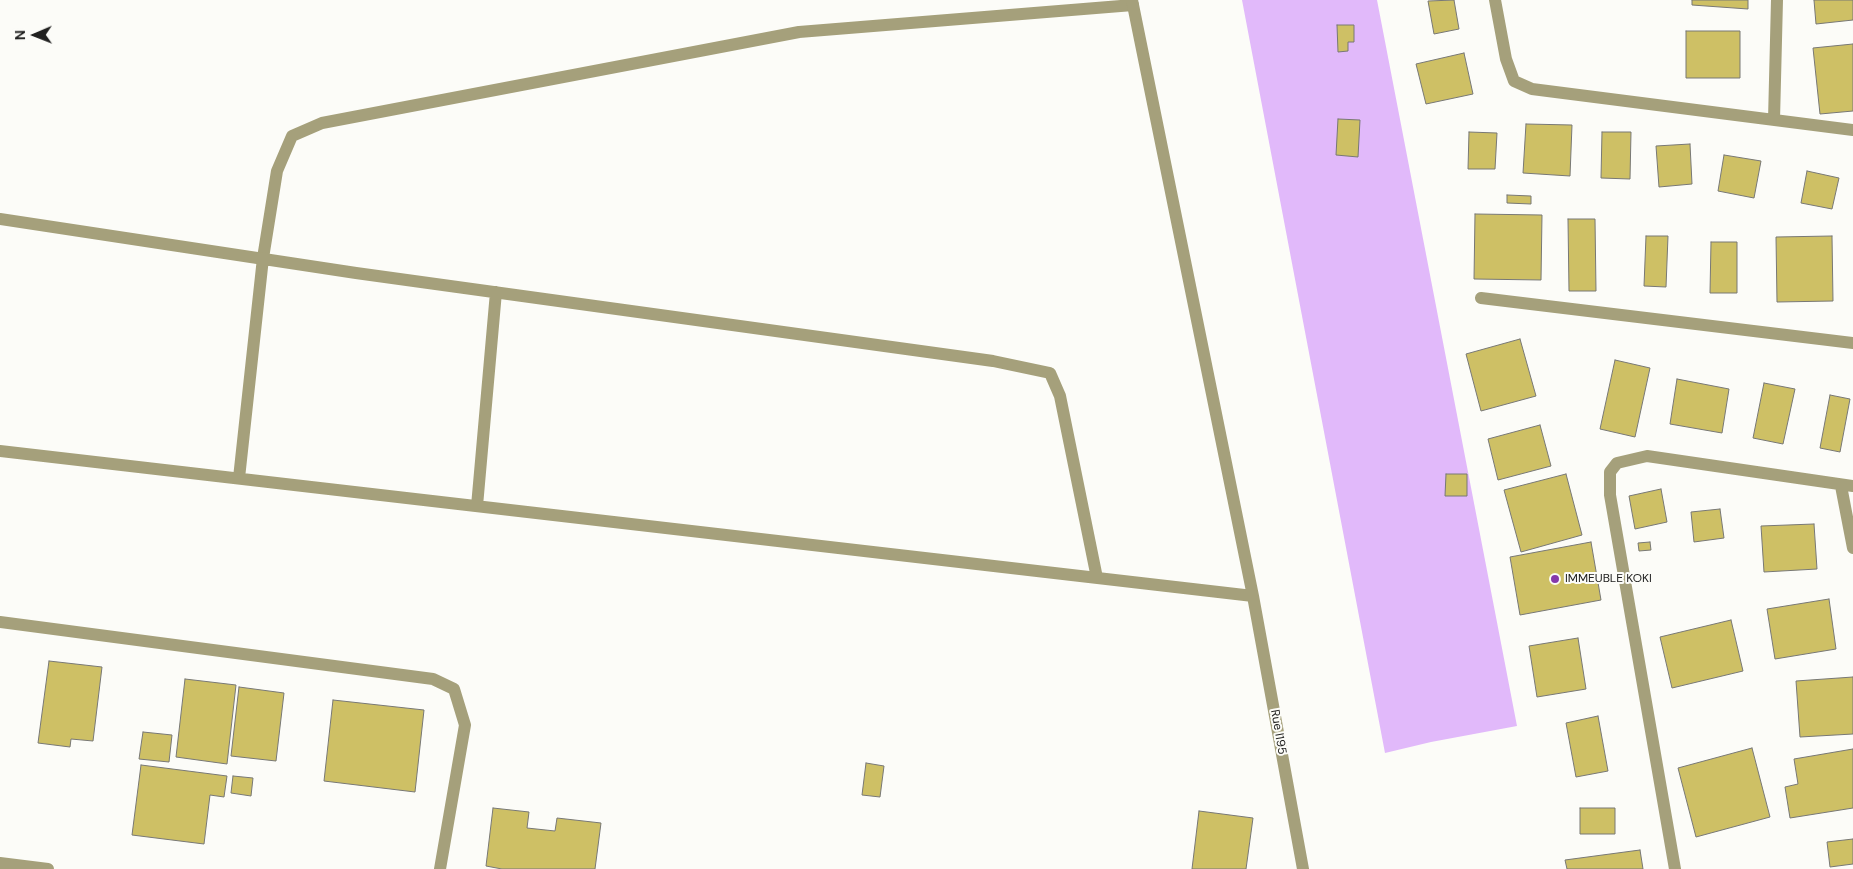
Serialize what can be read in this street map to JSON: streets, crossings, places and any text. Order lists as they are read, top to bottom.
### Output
{
  "streets": {
    "street": ["Rue I195"]
  },
  "places": ["IMMEUBLE KOKI"],
  "north": "left"
}
